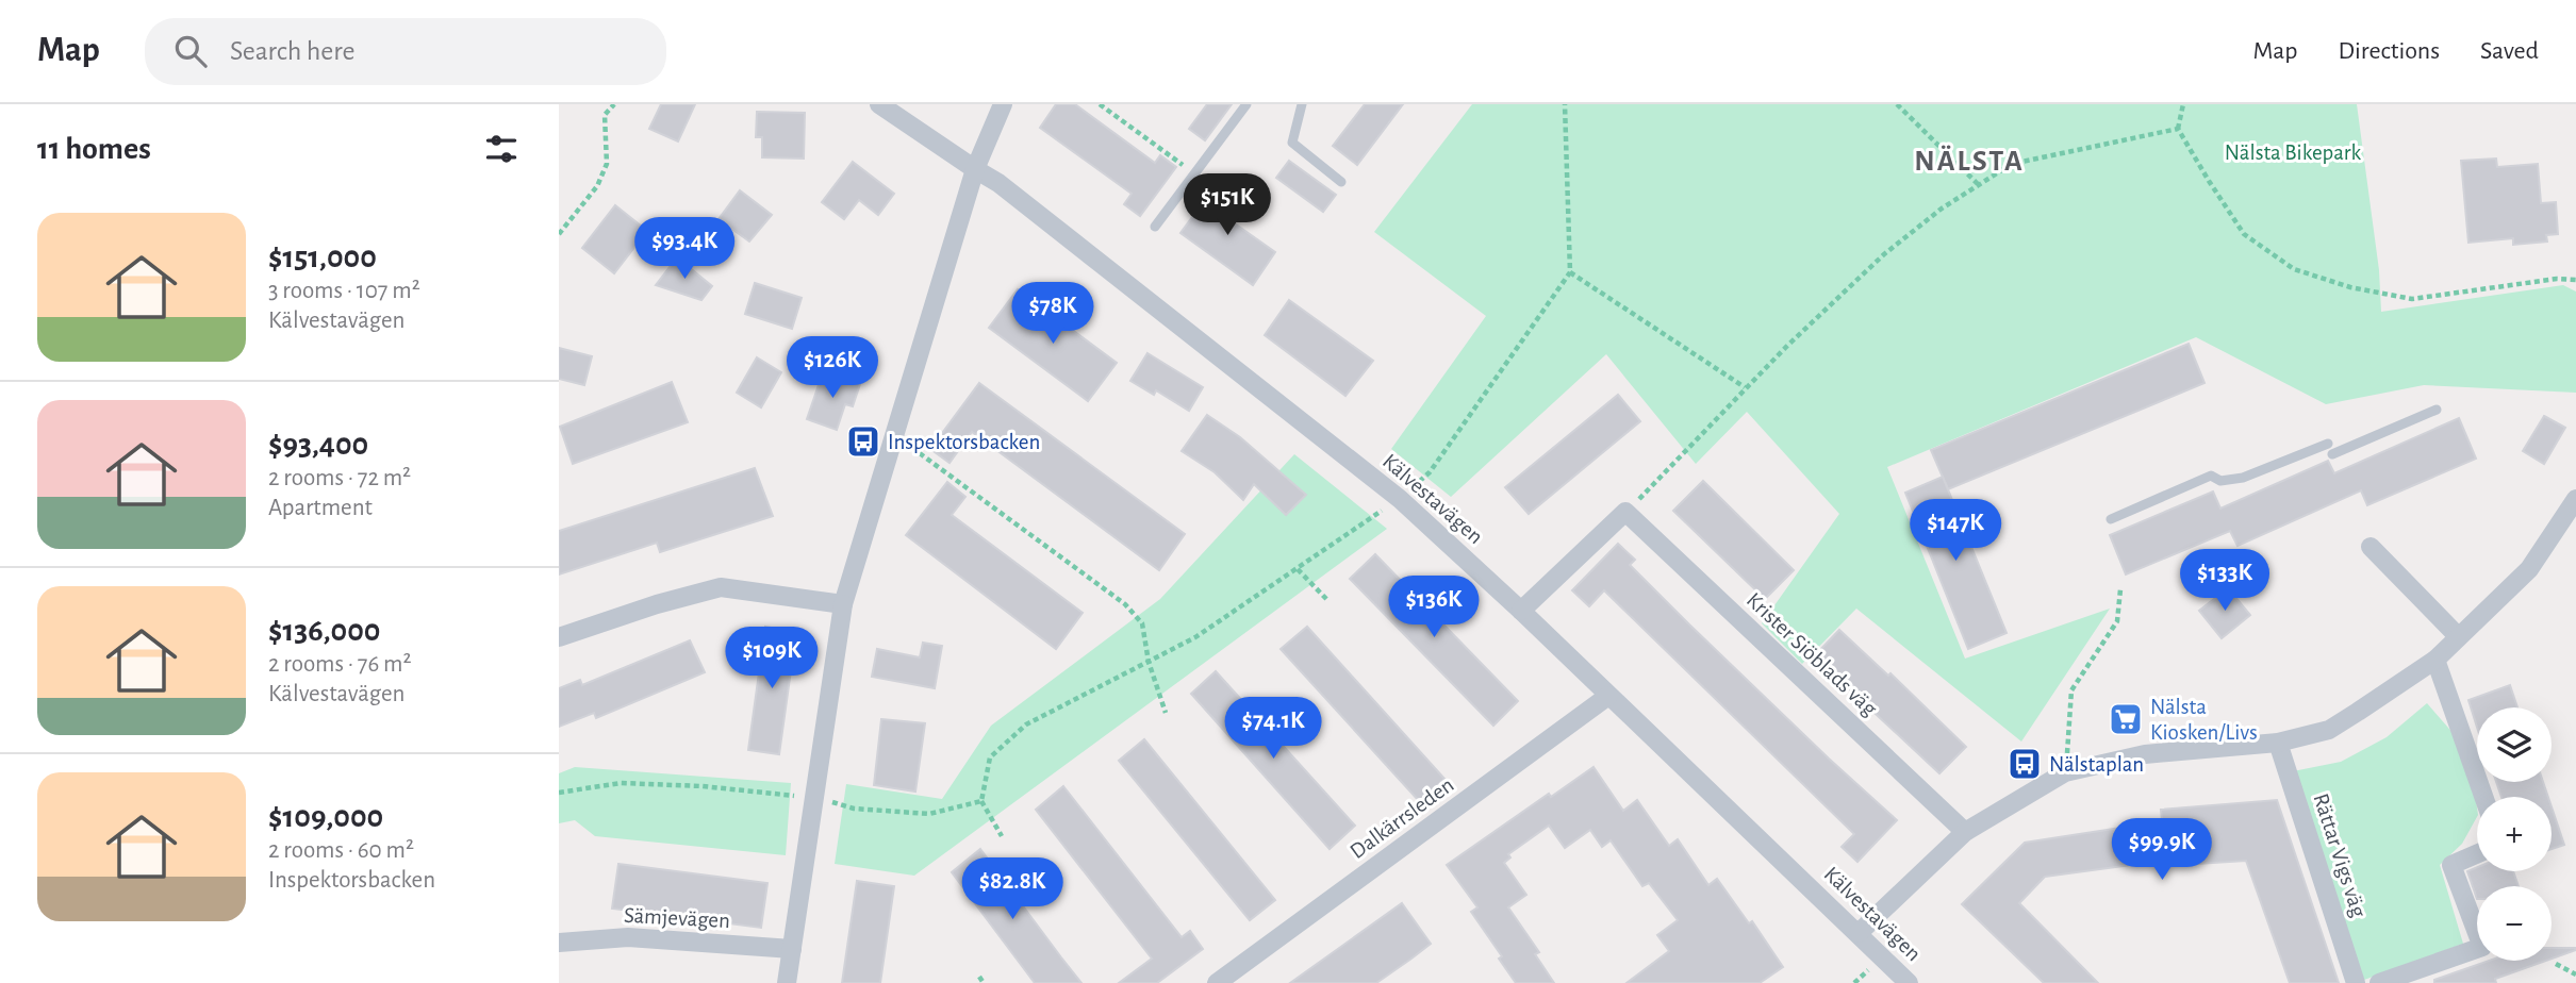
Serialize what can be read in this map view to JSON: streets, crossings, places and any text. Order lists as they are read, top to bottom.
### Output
{
  "streets": {
    "street": [
      "Kälvestavägen",
      "Krister Siöblads väg",
      "Dalkärrsleden",
      "Rättar Vigs väg",
      "Sämjevägen"
    ]
  },
  "crossings": [
    ["Kälvestavägen", "Dalkärrsleden"]
  ],
  "districts": ["NÄLSTA"],
  "parks": ["Nälsta Bikepark"],
  "places": {
    "bus stop": ["Inspektorsbacken", "Nälstaplan"],
    "supermarket": ["Nälsta Kiosken/Livs"]
  },
  "page": {
    "header": "Map",
    "search": "Search here",
    "nav": ["Map", "Directions", "Saved"],
    "heading": "11 homes",
    "price": [
      "$151K",
      "$93.4K",
      "$78K",
      "$126K",
      "$147K",
      "$133K",
      "$136K",
      "$109K",
      "$74.1K",
      "$99.9K",
      "$82.8K"
    ],
    "list": [
      {
        "name": "$151,000",
        "note": "3 rooms · 107 m² · Kälvestavägen"
      },
      {
        "name": "$93,400",
        "note": "2 rooms · 72 m² · Apartment"
      },
      {
        "name": "$136,000",
        "note": "2 rooms · 76 m² · Kälvestavägen"
      },
      {
        "name": "$109,000",
        "note": "2 rooms · 60 m² · Inspektorsbacken"
      }
    ],
    "map_buttons": ["+", "−"]
  }
}
